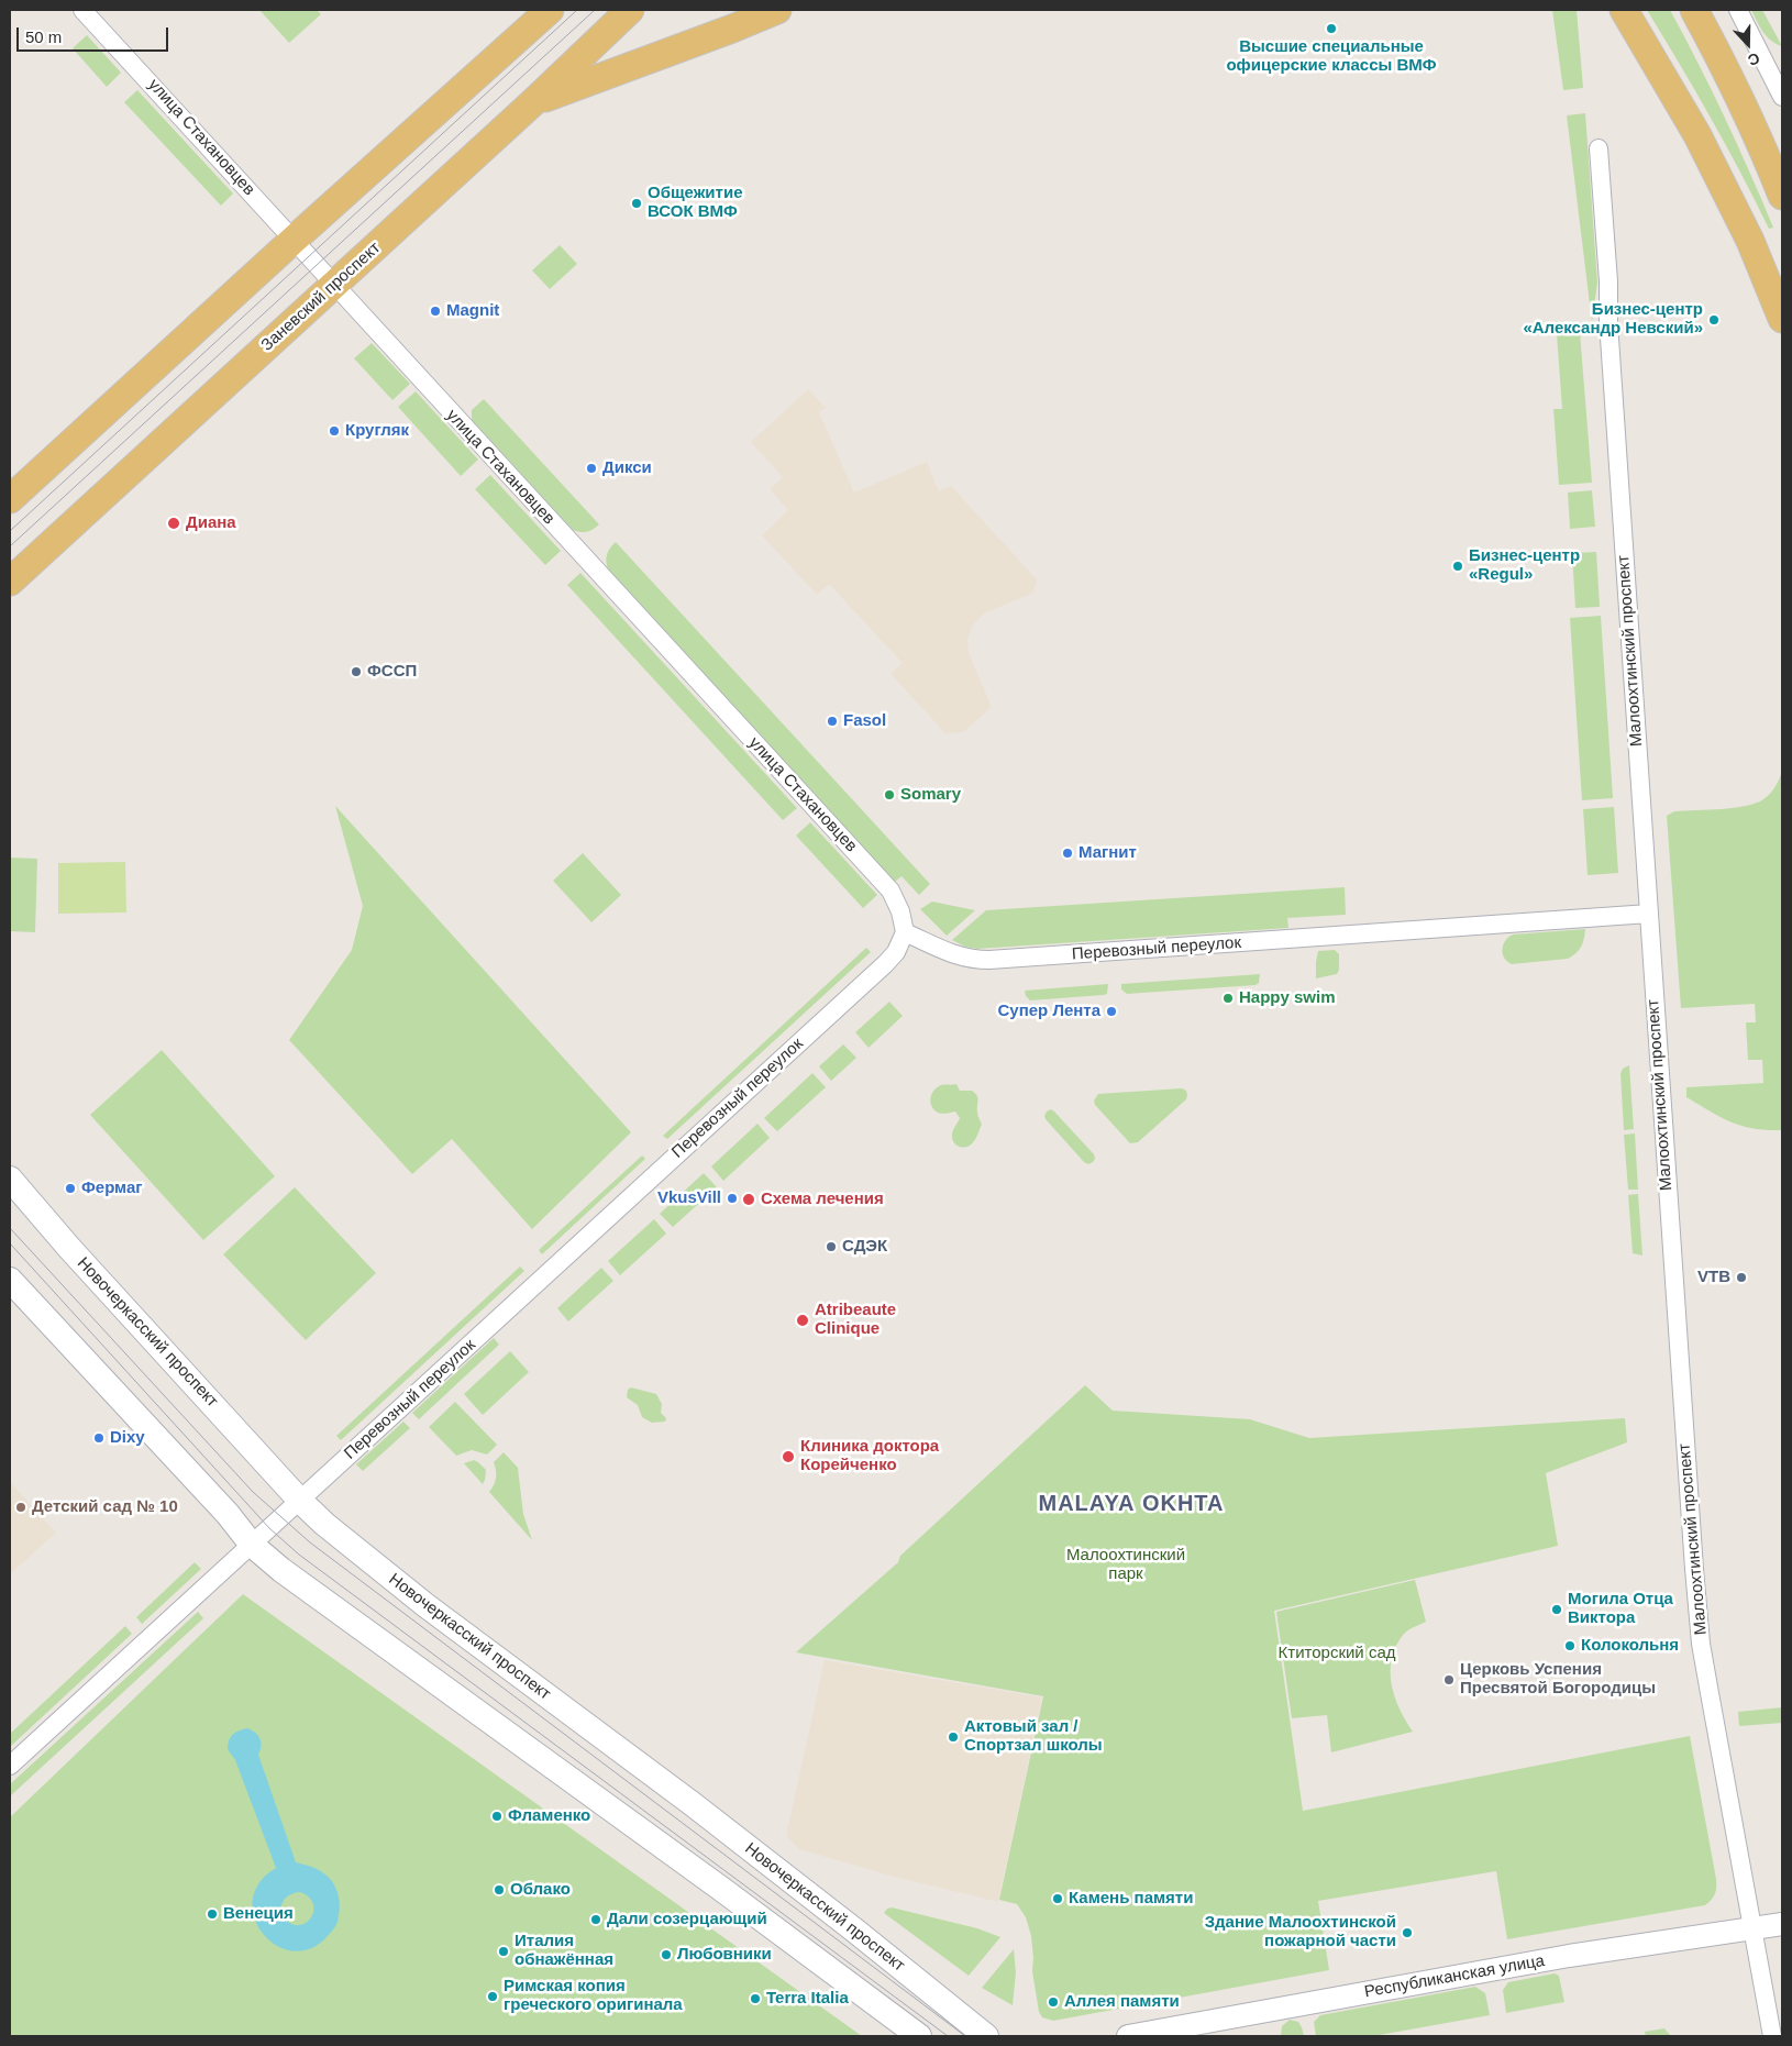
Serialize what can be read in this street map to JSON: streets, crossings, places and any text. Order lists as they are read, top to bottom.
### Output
{
  "streets": {
    "main road": ["Заневский проспект", "Новочеркасский проспект"],
    "street": [
      "улица Стахановцев",
      "Малоохтинский проспект",
      "Перевозный переулок",
      "Республиканская улица"
    ]
  },
  "crossings": [
    ["улица Стахановцев", "Заневский проспект"],
    ["улица Стахановцев", "Перевозный переулок"],
    ["Малоохтинский проспект", "Перевозный переулок"],
    ["Малоохтинский проспект", "Республиканская улица"],
    ["Перевозный переулок", "Новочеркасский проспект"]
  ],
  "districts": ["MALAYA OKHTA"],
  "parks": ["Малоохтинский парк", "Ктиторский сад"],
  "places": [
    "Высшие специальные офицерские классы ВМФ",
    "Общежитие ВСОК ВМФ",
    "Magnit",
    "Бизнес-центр «Александр Невский»",
    "Кругляк",
    "Дикси",
    "Диана",
    "Бизнес-центр «Regul»",
    "ФССП",
    "Fasol",
    "Somary",
    "Магнит",
    "Happy swim",
    "Супер Лента",
    "Фермаг",
    "VkusVill",
    "Схема лечения",
    "СДЭК",
    "VTB",
    "Atribeaute Clinique",
    "Dixy",
    "Клиника доктора Корейченко",
    "Детский сад № 10",
    "Могила Отца Виктора",
    "Колокольня",
    "Церковь Успения Пресвятой Богородицы",
    "Актовый зал / Спортзал школы",
    "Фламенко",
    "Облако",
    "Камень памяти",
    "Венеция",
    "Дали созерцающий",
    "Здание Малоохтинской пожарной части",
    "Италия обнажённая",
    "Любовники",
    "Римская копия греческого оригинала",
    "Terra Italia",
    "Аллея памяти"
  ],
  "scale_bar": "50 m",
  "north": "bottom"
}
